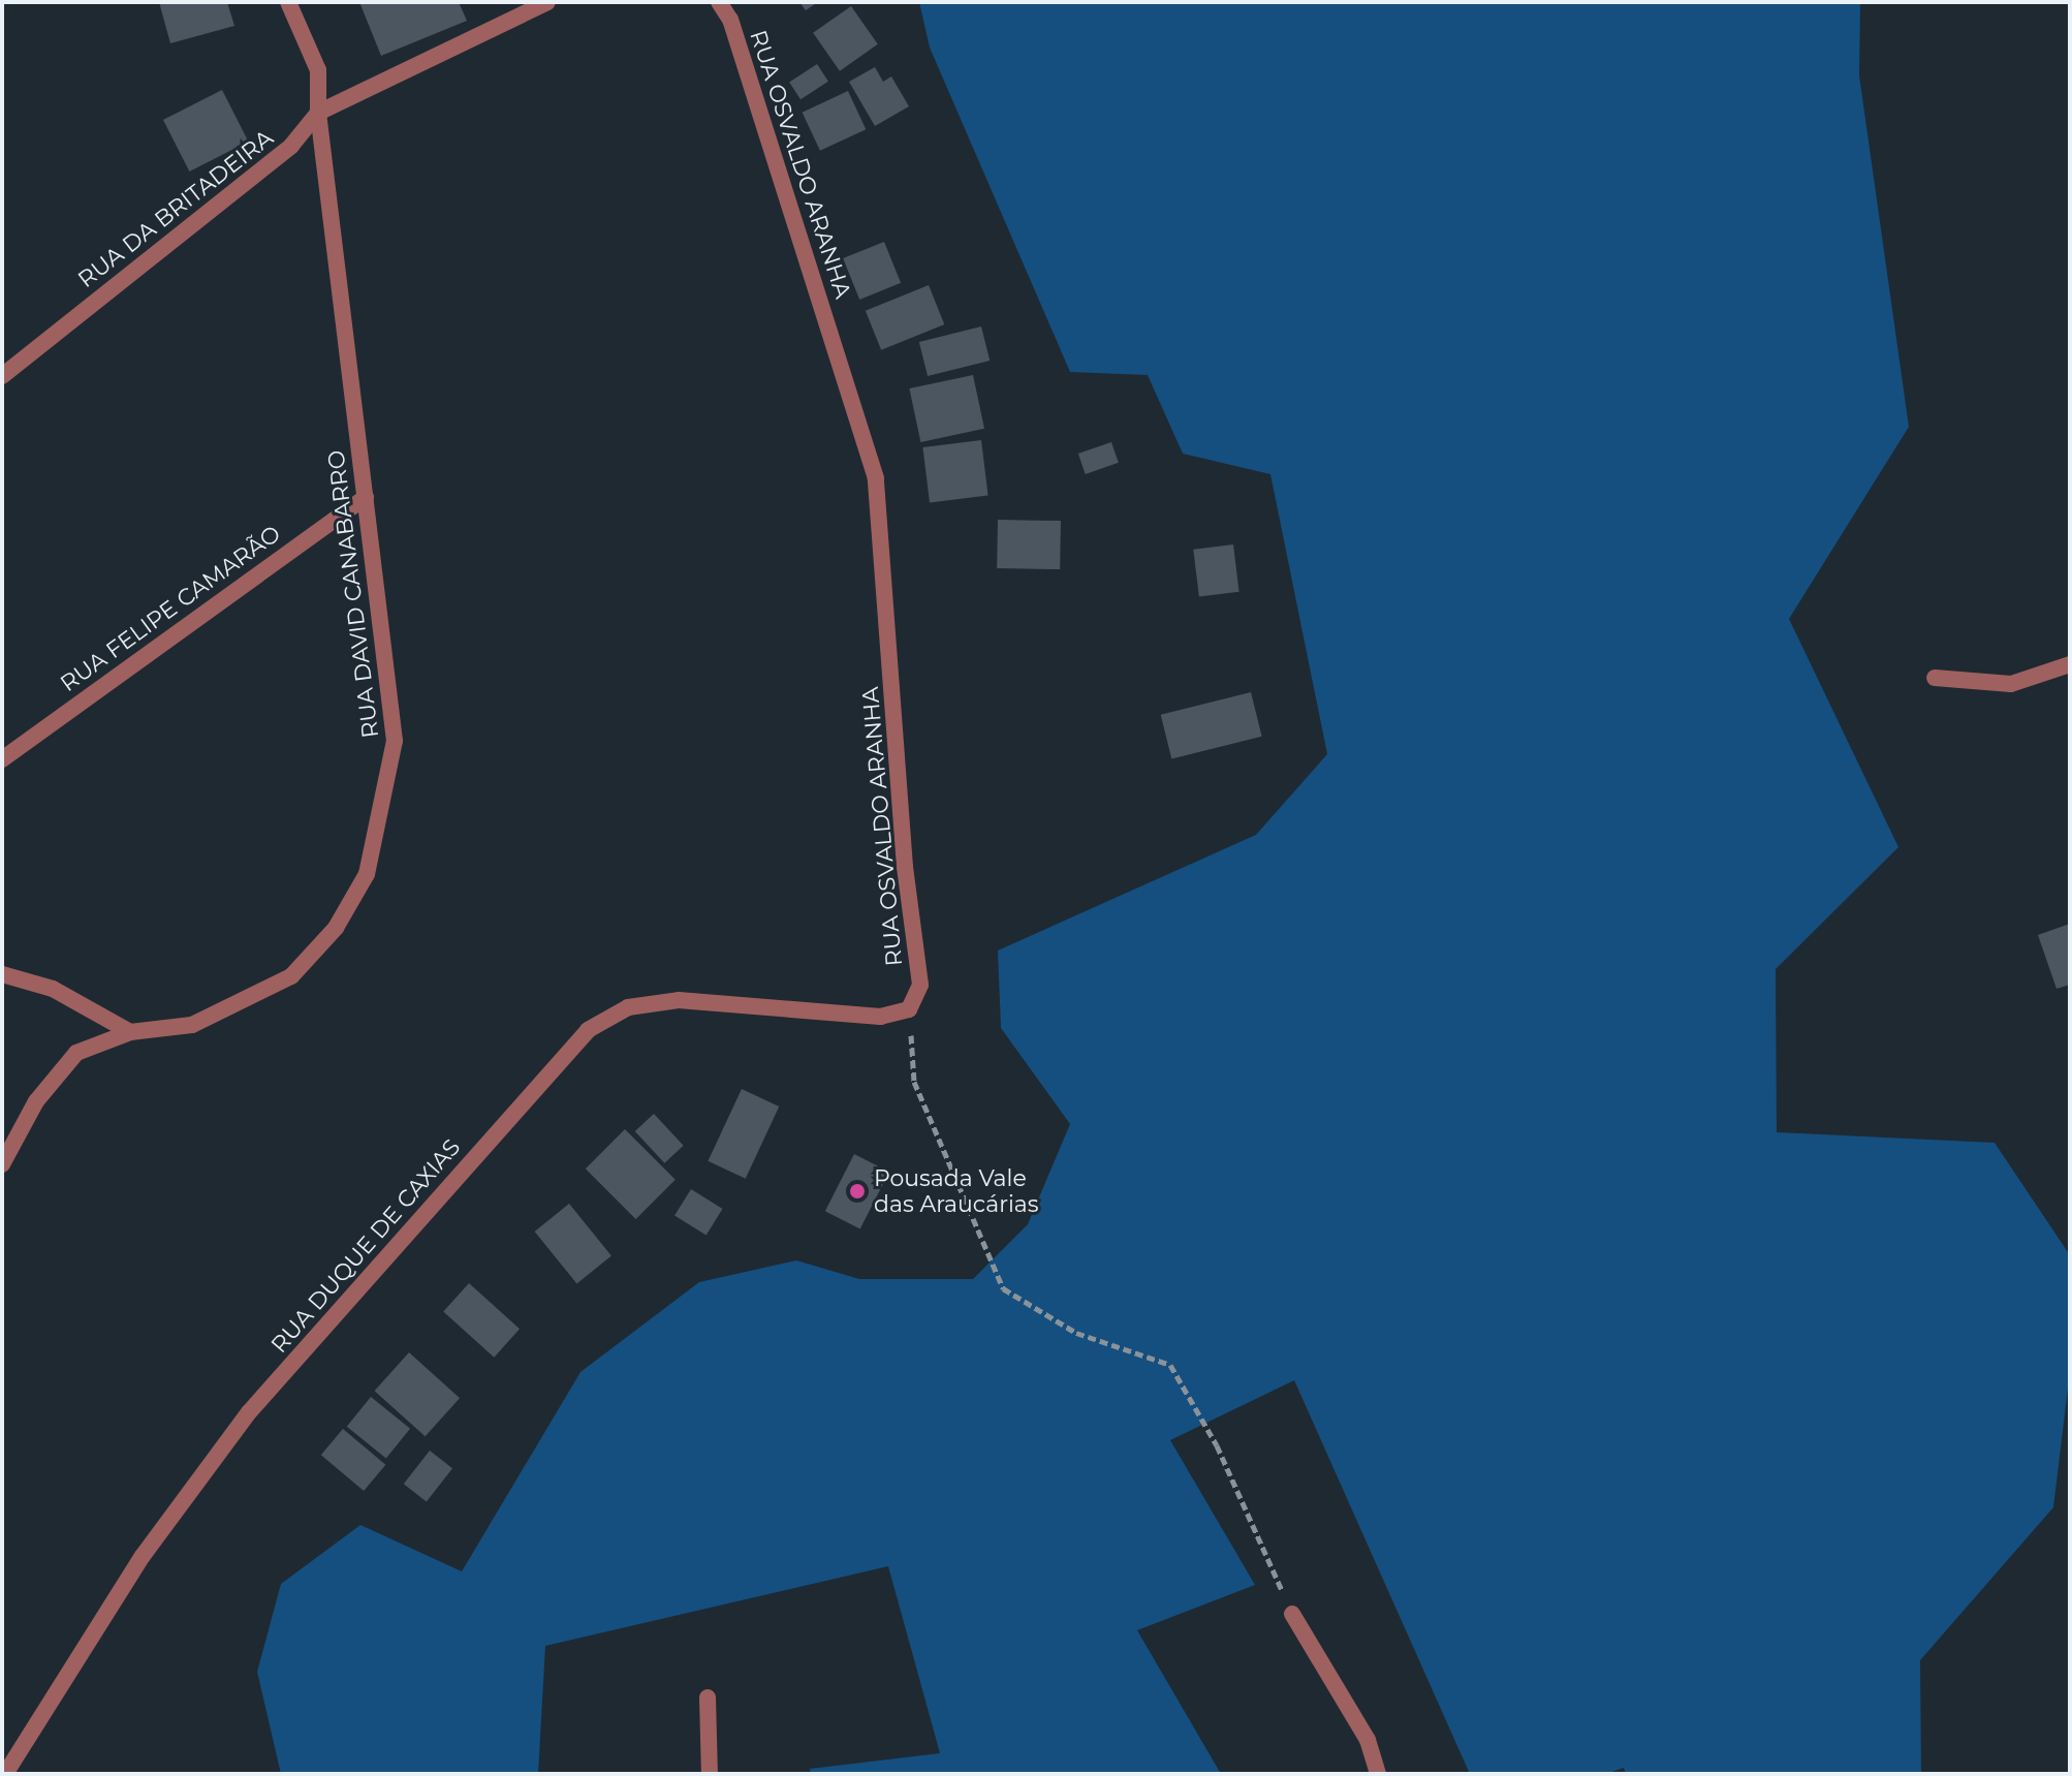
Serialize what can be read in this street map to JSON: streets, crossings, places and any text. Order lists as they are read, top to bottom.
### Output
{
  "streets": {
    "street": [
      "RUA OSVALDO ARANHA",
      "RUA DA BRITADEIRA",
      "RUA DAVID CANABARRO",
      "RUA FELIPE CAMARÃO",
      "RUA DUQUE DE CAXIAS"
    ]
  },
  "crossings": [
    ["RUA OSVALDO ARANHA", "RUA DUQUE DE CAXIAS"],
    ["RUA DA BRITADEIRA", "RUA DAVID CANABARRO"],
    ["RUA DAVID CANABARRO", "RUA FELIPE CAMARÃO"]
  ],
  "places": ["Pousada Vale das Araucárias"]
}
